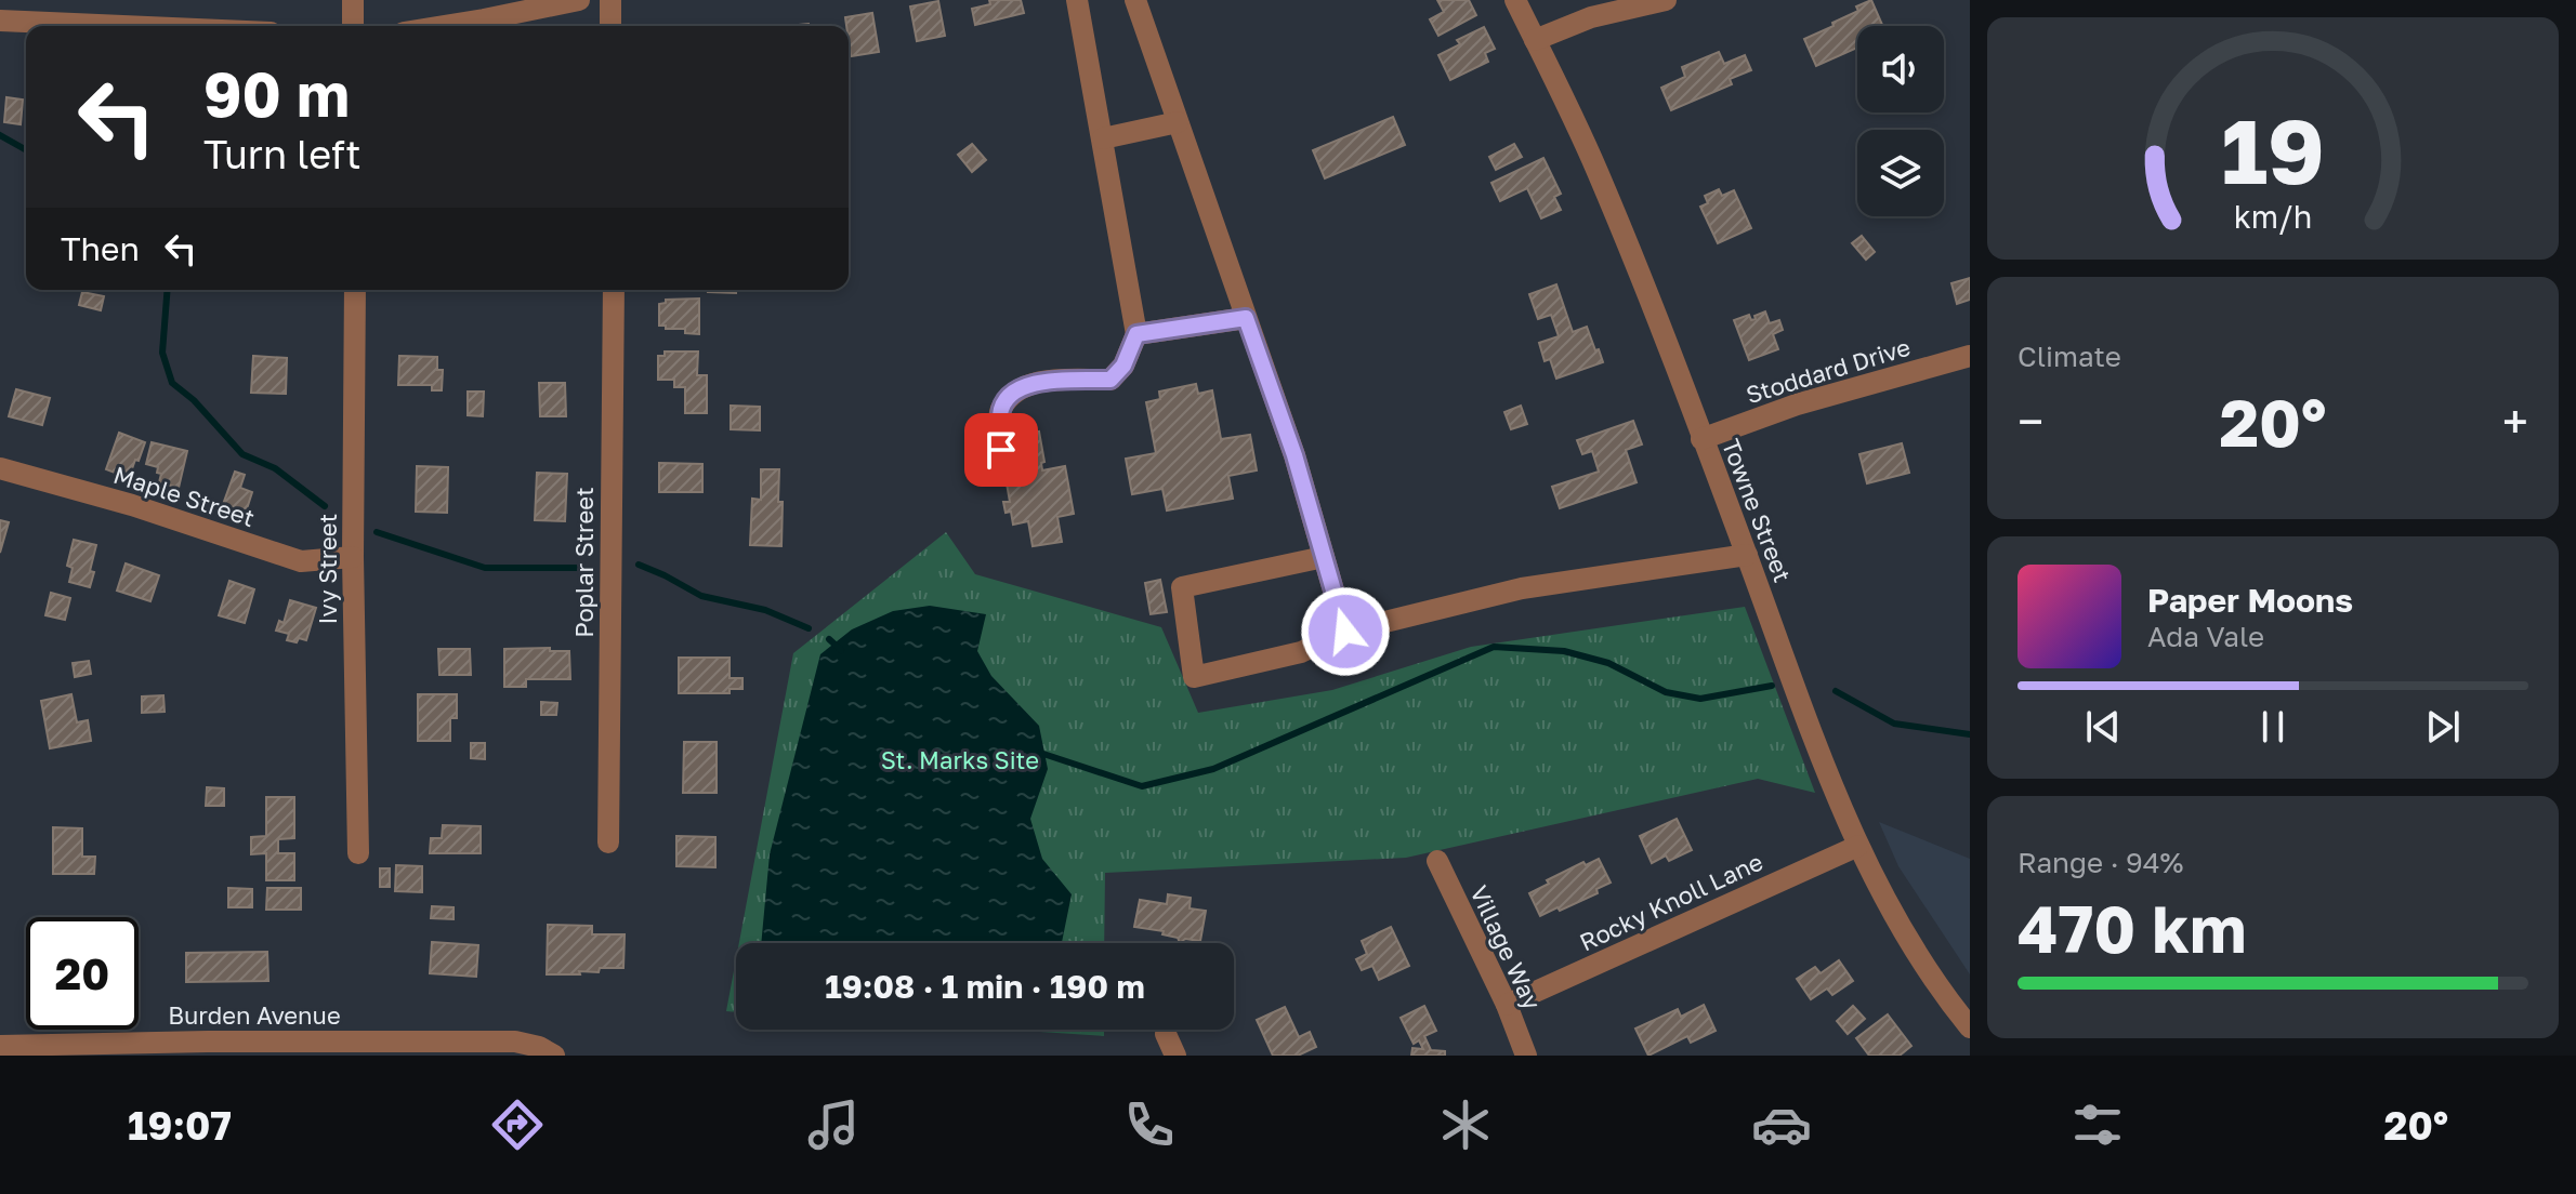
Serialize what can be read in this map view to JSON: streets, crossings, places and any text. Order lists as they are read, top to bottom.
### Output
{
  "streets": {
    "street": [
      "Stoddard Drive",
      "Maple Street",
      "Towne Street",
      "Poplar Street",
      "Ivy Street",
      "Rocky Knoll Lane",
      "Village Way",
      "Burden Avenue"
    ]
  },
  "crossings": [
    ["Stoddard Drive", "Towne Street"],
    ["Maple Street", "Ivy Street"],
    ["Towne Street", "Rocky Knoll Lane"],
    ["Rocky Knoll Lane", "Village Way"]
  ],
  "parks": ["St. Marks Site"],
  "page": {
    "turn": ["90 m", "Turn left"],
    "then": "Then",
    "tile": [
      "Climate",
      ["Range · 94%", "470 km"]
    ],
    "heat": ["−", "20°", "+"],
    "song": ["Paper Moons", "Ada Vale"],
    "limit": "20",
    "trip": "19:08 · 1 min · 190 m",
    "tabs": ["19:07", "20°"],
    "gauge": ["19", "km/h"]
  }
}
